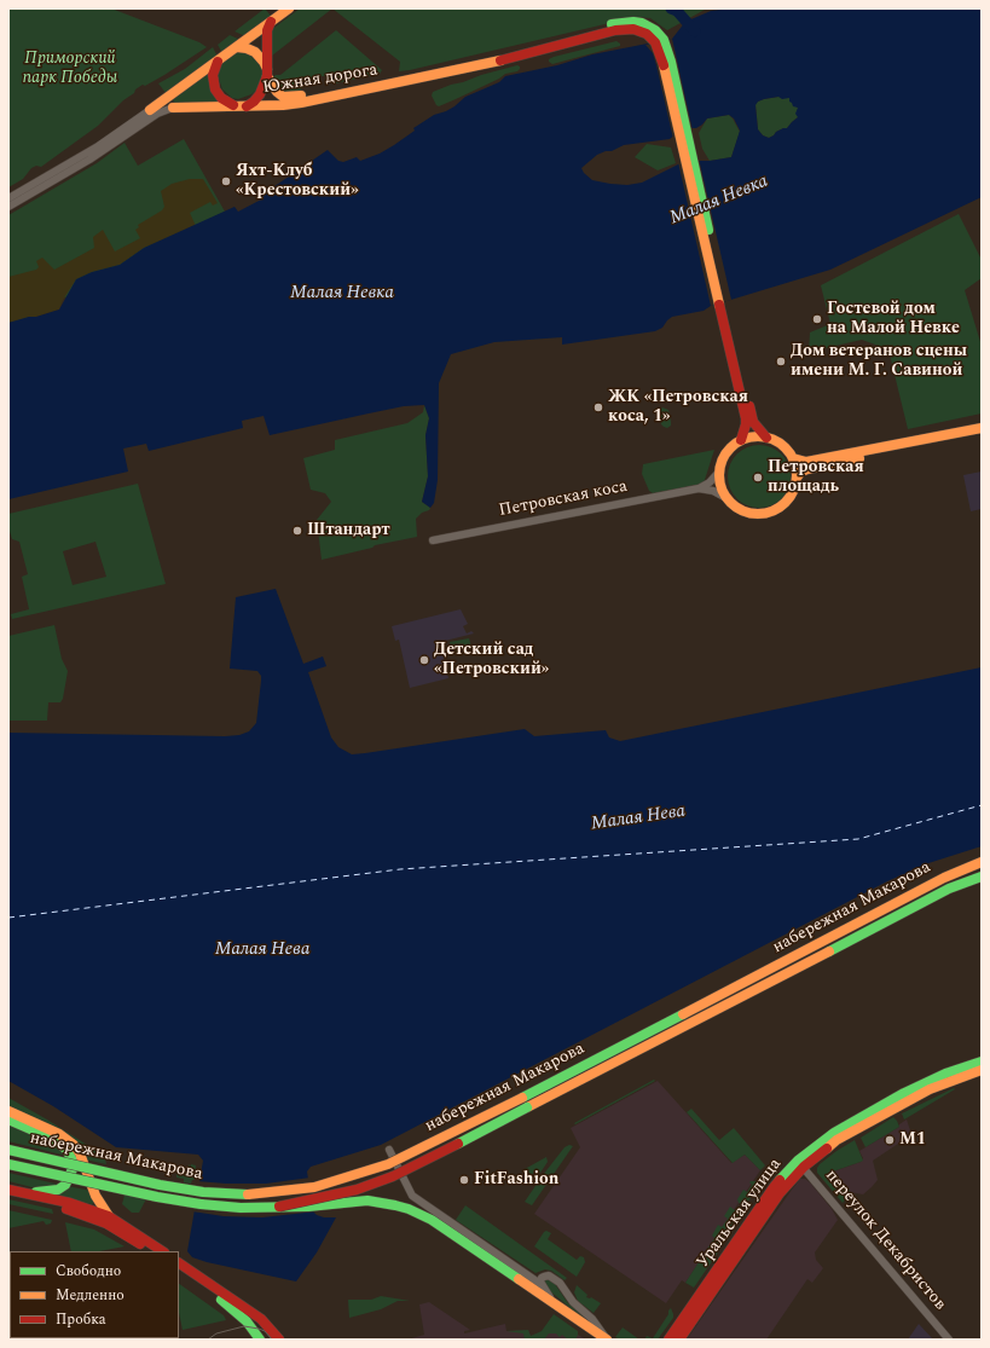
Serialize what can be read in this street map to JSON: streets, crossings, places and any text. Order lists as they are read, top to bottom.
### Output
{
  "streets": {
    "main road": ["Южная дорога", "набережная Макарова", "Уральская улица"],
    "street": ["Петровская коса", "переулок Декабристов"]
  },
  "crossings": [
    ["Уральская улица", "переулок Декабристов"]
  ],
  "water": ["Малая Невка", "Малая Нева"],
  "parks": ["Приморский парк Победы"],
  "places": [
    "Яхт-Клуб «Крестовский»",
    "Гостевой дом на Малой Невке",
    "Дом ветеранов сцены имени М. Г. Савиной",
    "ЖК «Петровская коса, 1»",
    "Петровская площадь",
    "Штандарт",
    "Детский сад «Петровский»",
    "М1",
    "FitFashion"
  ],
  "legend": ["Свободно", "Медленно", "Пробка"]
}
